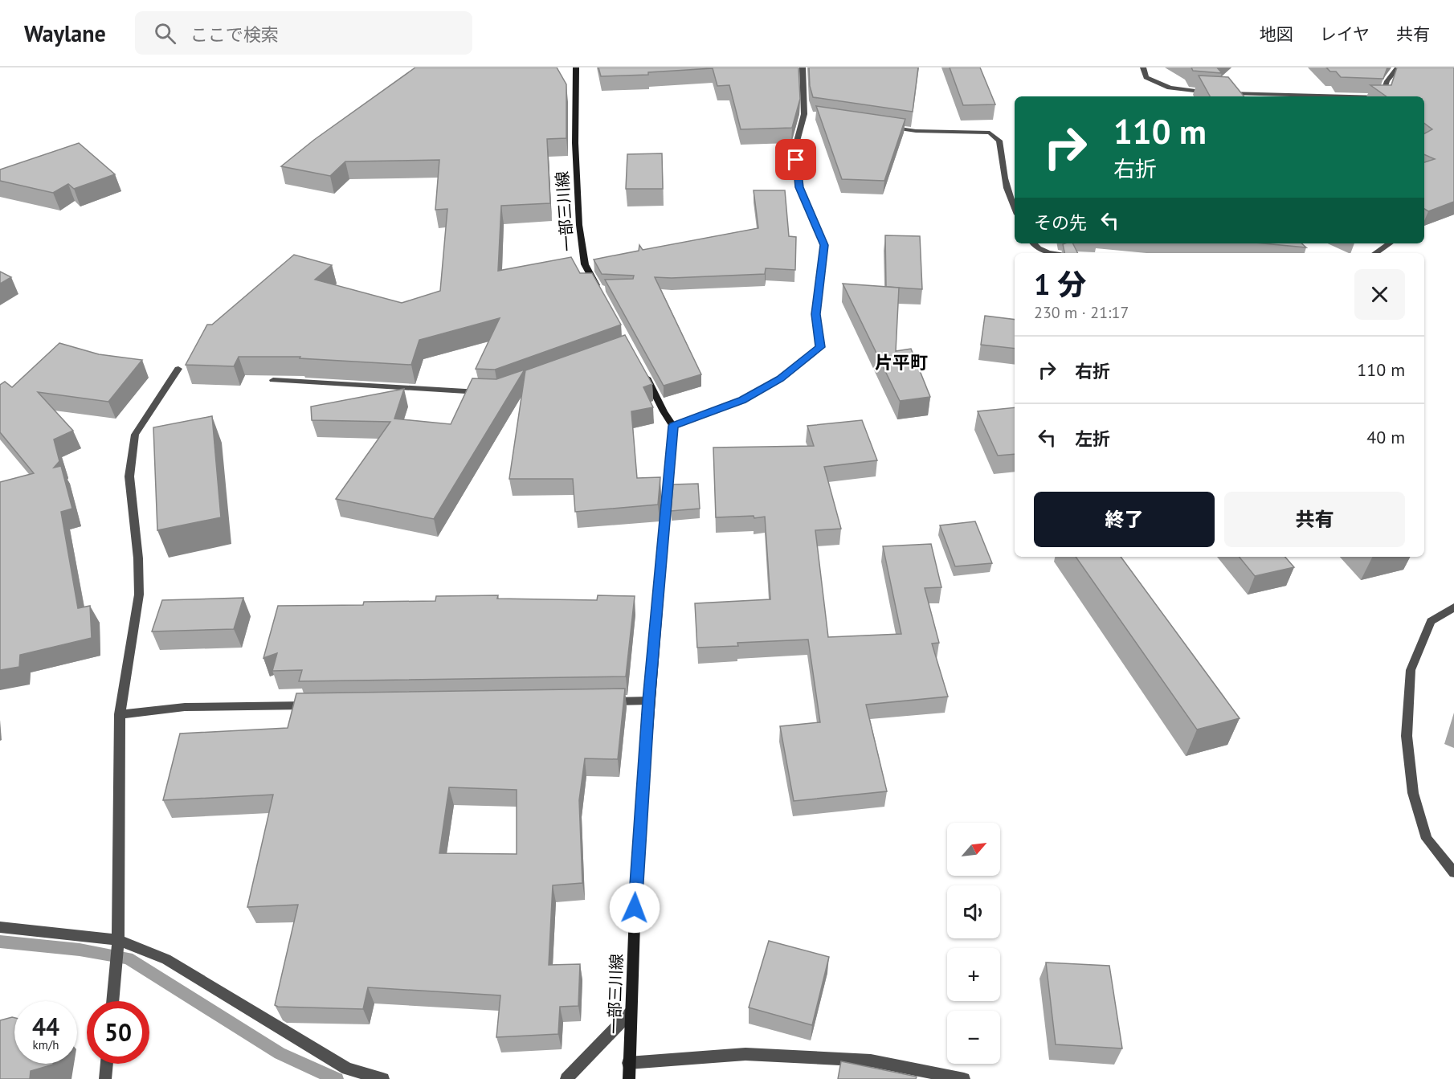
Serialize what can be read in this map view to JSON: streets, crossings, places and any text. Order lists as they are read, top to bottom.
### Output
{
  "streets": {
    "main road": ["一部三川線"]
  },
  "districts": ["片平町"],
  "north": "top right",
  "page": {
    "header": "Waylane",
    "search": "ここで検索",
    "nav": ["地図", "レイヤ", "共有"],
    "turn": ["110 m", "右折"],
    "then": "その先",
    "heading": ["1 分", "230 m · 21:17"],
    "list": [
      {
        "name": "右折",
        "value": "110 m"
      },
      {
        "name": "左折",
        "value": "40 m"
      }
    ],
    "buttons": ["終了", "共有"],
    "map_buttons": ["+", "−"],
    "speed": "44 km/h",
    "limit": "50"
  }
}
